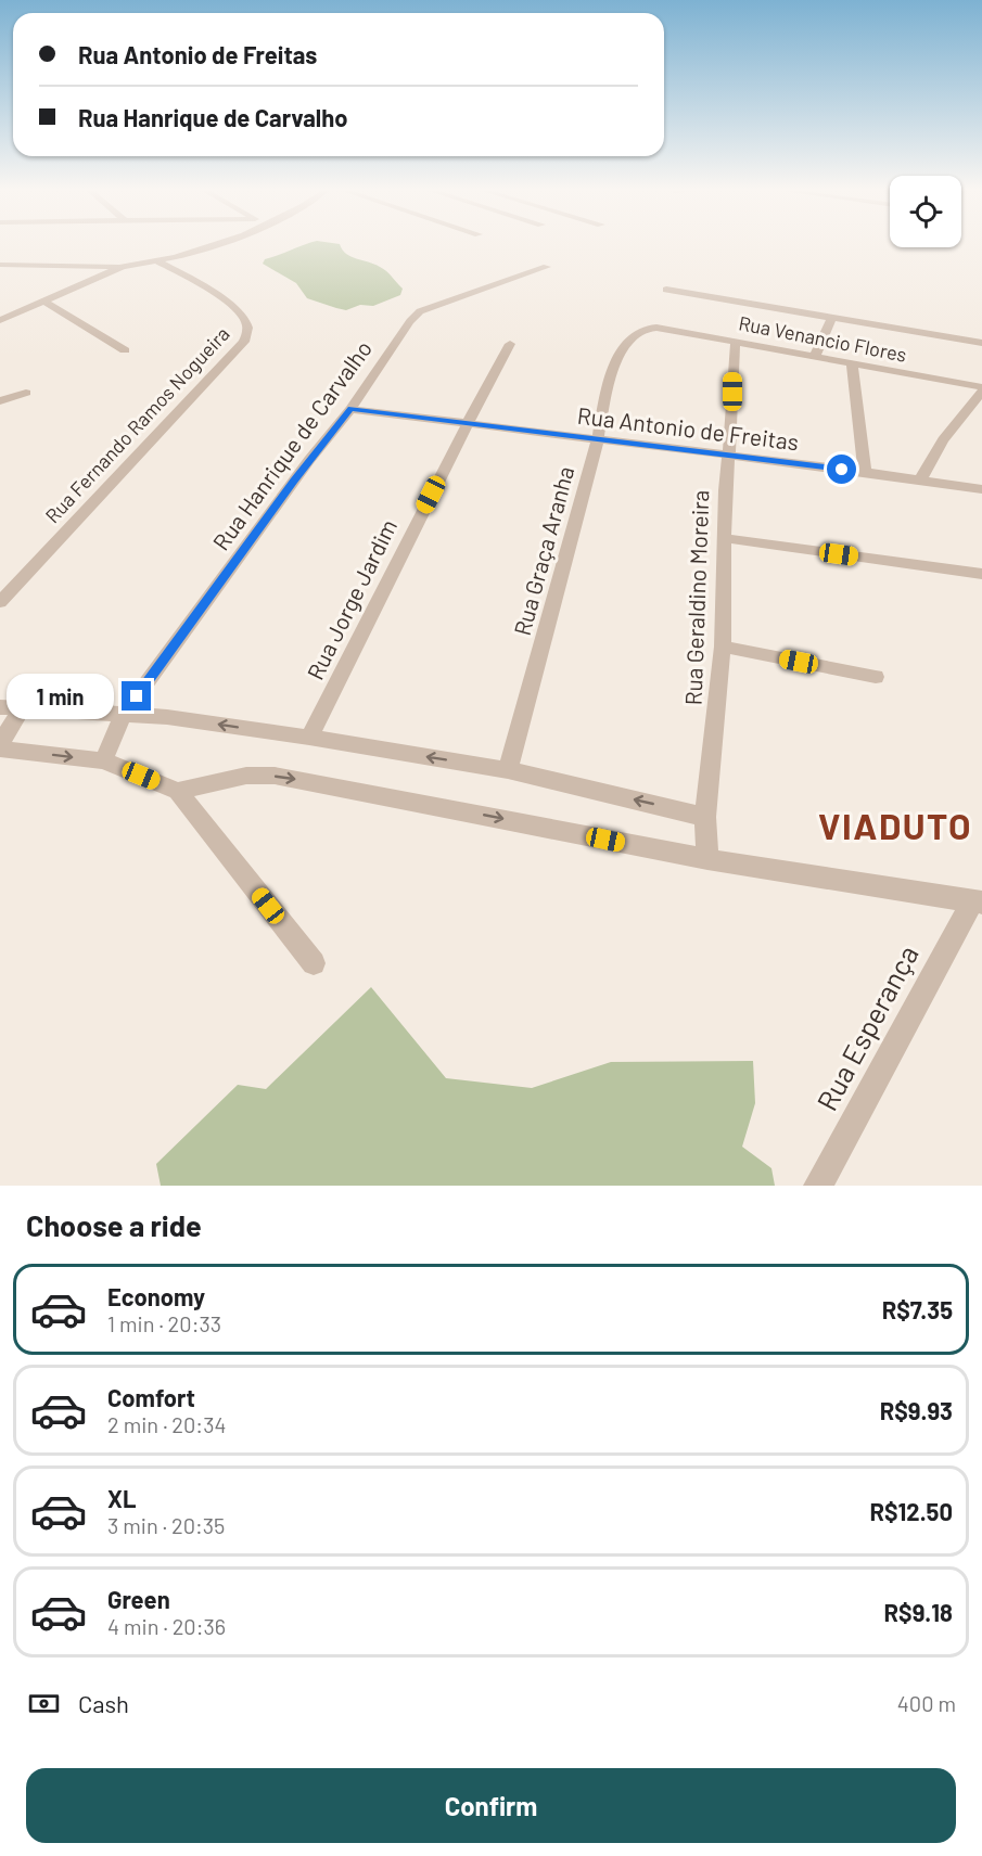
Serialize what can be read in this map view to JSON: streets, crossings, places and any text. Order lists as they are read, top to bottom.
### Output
{
  "streets": {
    "street": [
      "Rua Venancio Flores",
      "Rua Fernando Ramos Nogueira",
      "Rua Antonio de Freitas",
      "Rua Hanrique de Carvalho",
      "Rua Graça Aranha",
      "Rua Geraldino Moreira",
      "Rua Jorge Jardim",
      "Rua Esperança"
    ]
  },
  "crossings": [
    ["Rua Venancio Flores", "Rua Graça Aranha"],
    ["Rua Venancio Flores", "Rua Geraldino Moreira"],
    ["Rua Antonio de Freitas", "Rua Hanrique de Carvalho"],
    ["Rua Antonio de Freitas", "Rua Graça Aranha"],
    ["Rua Antonio de Freitas", "Rua Geraldino Moreira"],
    ["Rua Antonio de Freitas", "Rua Jorge Jardim"]
  ],
  "districts": ["VIADUTO"],
  "page": {
    "banner": ["Rua Antonio de Freitas", "Rua Hanrique de Carvalho"],
    "bubble": "1 min",
    "heading": "Choose a ride",
    "list": [
      {
        "name": "Economy",
        "note": "1 min · 20:33",
        "value": "R$7.35"
      },
      {
        "name": "Comfort",
        "note": "2 min · 20:34",
        "value": "R$9.93"
      },
      {
        "name": "XL",
        "note": "3 min · 20:35",
        "value": "R$12.50"
      },
      {
        "name": "Green",
        "note": "4 min · 20:36",
        "value": "R$9.18"
      }
    ],
    "pay": ["Cash", "400 m"],
    "buttons": "Confirm"
  }
}
